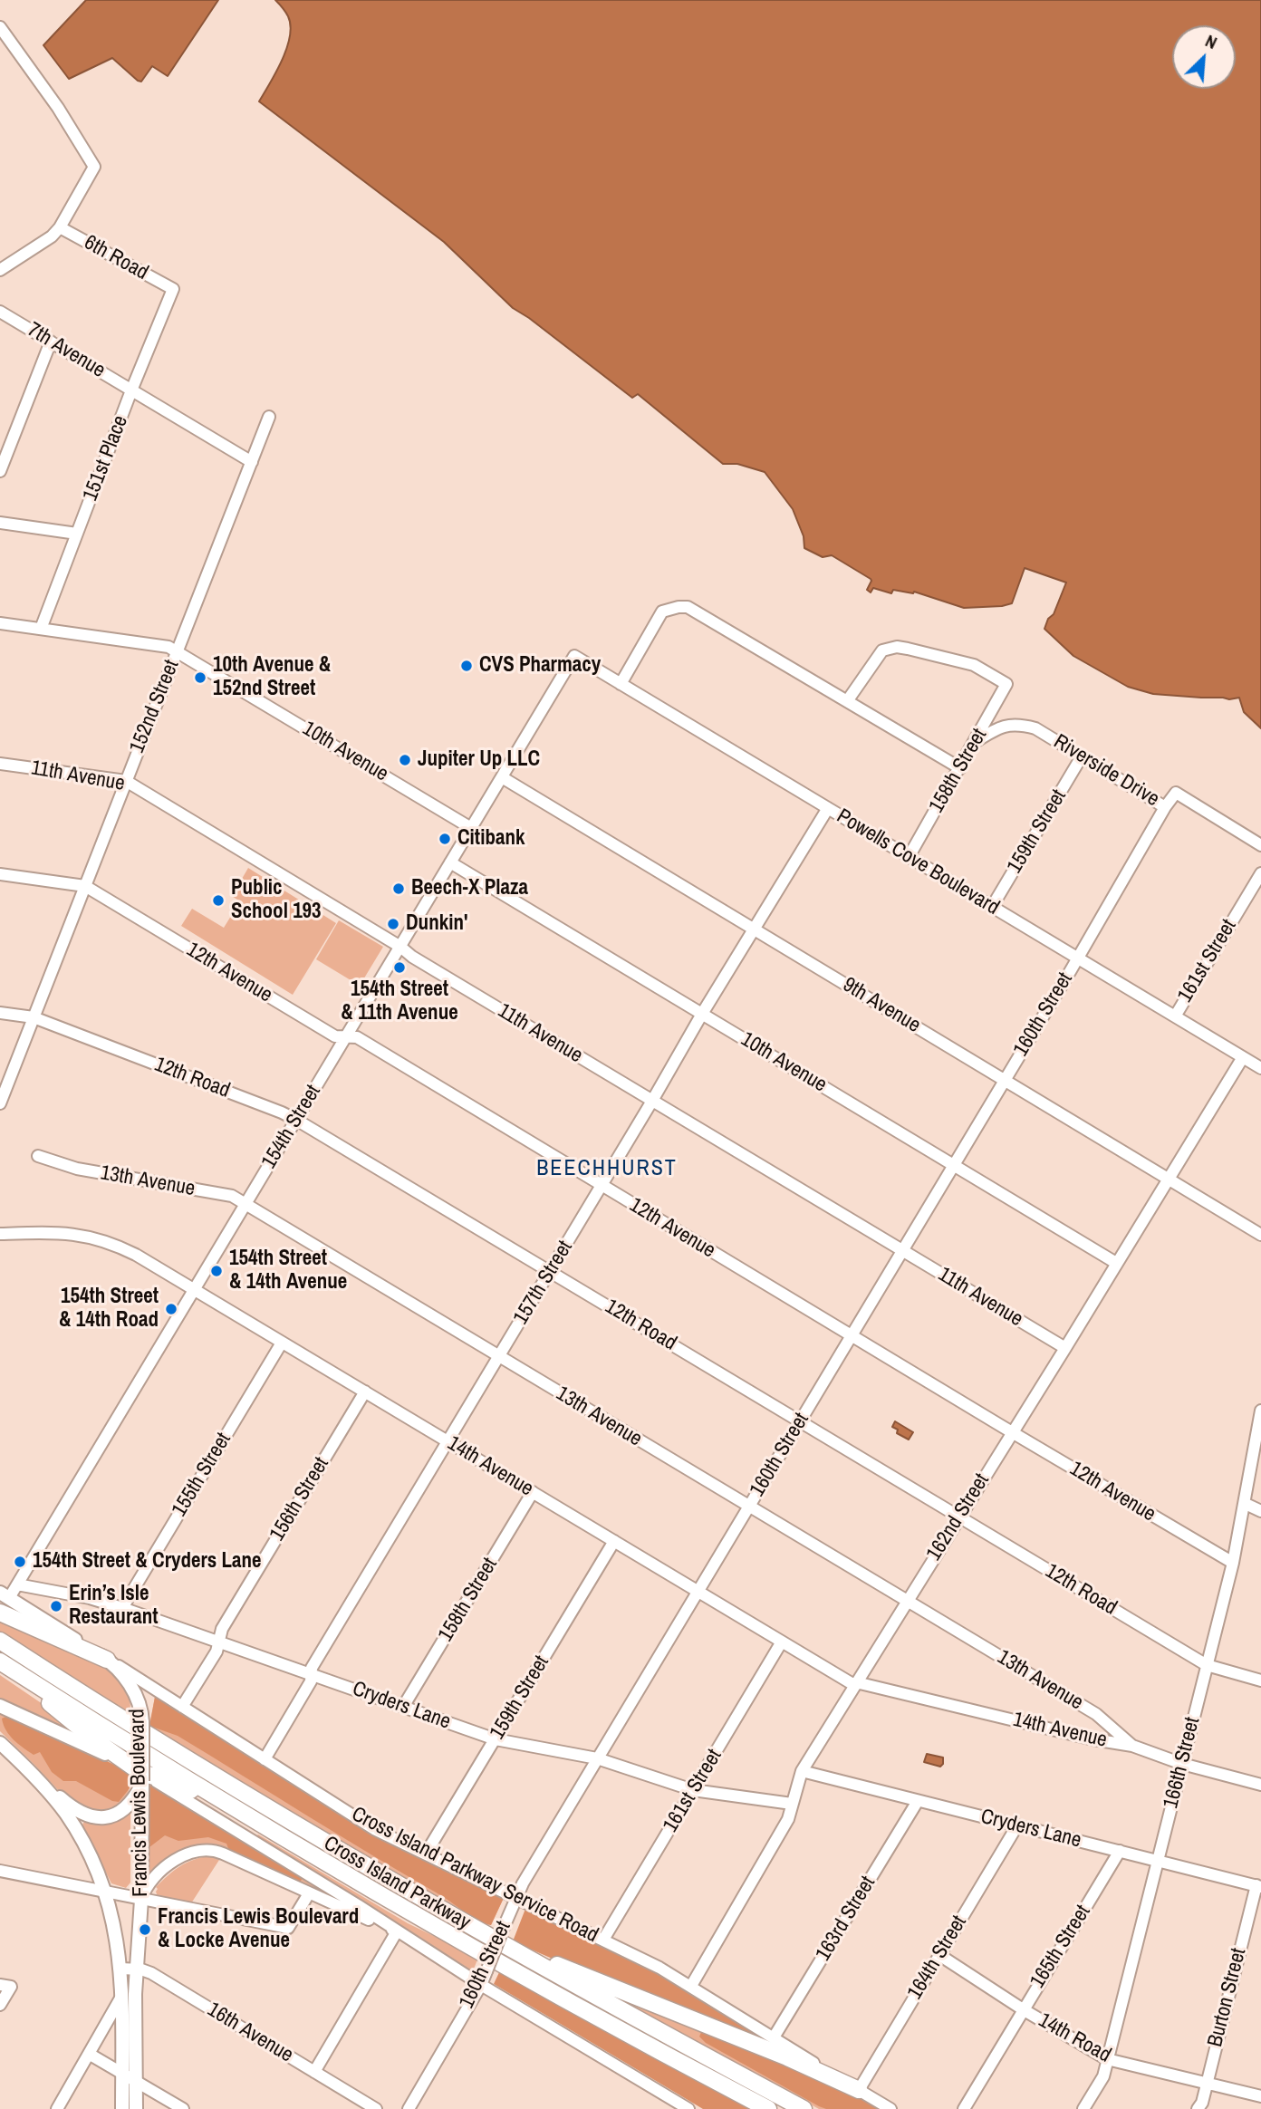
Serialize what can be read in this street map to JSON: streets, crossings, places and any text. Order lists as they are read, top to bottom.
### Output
{
  "streets": {
    "highway": ["Cross Island Parkway"],
    "main road": ["Francis Lewis Boulevard", "Cross Island Parkway Service Road"],
    "street": [
      "6th Road",
      "7th Avenue",
      "151st Place",
      "152nd Street",
      "10th Avenue",
      "158th Street",
      "Riverside Drive",
      "11th Avenue",
      "159th Street",
      "Powells Cove Boulevard",
      "161st Street",
      "12th Avenue",
      "9th Avenue",
      "160th Street",
      "12th Road",
      "154th Street",
      "13th Avenue",
      "157th Street",
      "14th Avenue",
      "155th Street",
      "156th Street",
      "162nd Street",
      "Cryders Lane",
      "166th Street",
      "163rd Street",
      "165th Street",
      "164th Street",
      "Burton Street",
      "16th Avenue",
      "14th Road"
    ]
  },
  "crossings": [
    ["6th Road", "151st Place"],
    ["7th Avenue", "151st Place"],
    ["151st Place", "10th Avenue"],
    ["152nd Street", "10th Avenue"],
    ["152nd Street", "11th Avenue"],
    ["152nd Street", "12th Avenue"],
    ["152nd Street", "12th Road"],
    ["10th Avenue", "160th Street"],
    ["10th Avenue", "154th Street"],
    ["10th Avenue", "157th Street"],
    ["10th Avenue", "162nd Street"],
    ["158th Street", "Riverside Drive"],
    ["158th Street", "Powells Cove Boulevard"],
    ["158th Street", "14th Avenue"],
    ["158th Street", "Cryders Lane"],
    ["Riverside Drive", "159th Street"],
    ["Riverside Drive", "160th Street"],
    ["11th Avenue", "160th Street"],
    ["11th Avenue", "154th Street"],
    ["11th Avenue", "157th Street"],
    ["11th Avenue", "162nd Street"],
    ["159th Street", "Powells Cove Boulevard"],
    ["159th Street", "14th Avenue"],
    ["159th Street", "Cryders Lane"],
    ["159th Street", "Cross Island Parkway Service Road"],
    ["Powells Cove Boulevard", "161st Street"],
    ["Powells Cove Boulevard", "160th Street"],
    ["Powells Cove Boulevard", "154th Street"],
    ["Powells Cove Boulevard", "157th Street"],
    ["Powells Cove Boulevard", "162nd Street"],
    ["161st Street", "14th Avenue"],
    ["161st Street", "Cryders Lane"],
    ["161st Street", "Cross Island Parkway Service Road"],
    ["12th Avenue", "160th Street"],
    ["12th Avenue", "154th Street"],
    ["12th Avenue", "157th Street"],
    ["12th Avenue", "162nd Street"],
    ["12th Avenue", "166th Street"],
    ["9th Avenue", "160th Street"],
    ["9th Avenue", "154th Street"],
    ["9th Avenue", "157th Street"],
    ["9th Avenue", "162nd Street"],
    ["160th Street", "12th Road"],
    ["160th Street", "13th Avenue"],
    ["160th Street", "14th Avenue"],
    ["160th Street", "Cryders Lane"],
    ["160th Street", "Cross Island Parkway Service Road"],
    ["12th Road", "154th Street"],
    ["12th Road", "157th Street"],
    ["12th Road", "162nd Street"],
    ["12th Road", "166th Street"],
    ["154th Street", "13th Avenue"],
    ["154th Street", "14th Avenue"],
    ["154th Street", "Cryders Lane"],
    ["154th Street", "Cross Island Parkway Service Road"],
    ["13th Avenue", "157th Street"],
    ["13th Avenue", "14th Avenue"],
    ["13th Avenue", "162nd Street"],
    ["157th Street", "14th Avenue"],
    ["157th Street", "Cryders Lane"],
    ["157th Street", "Cross Island Parkway Service Road"],
    ["14th Avenue", "155th Street"],
    ["14th Avenue", "156th Street"],
    ["14th Avenue", "162nd Street"],
    ["14th Avenue", "166th Street"],
    ["155th Street", "Cryders Lane"],
    ["156th Street", "Cryders Lane"],
    ["156th Street", "Cross Island Parkway Service Road"],
    ["162nd Street", "Cryders Lane"],
    ["162nd Street", "Cross Island Parkway Service Road"],
    ["Cryders Lane", "166th Street"],
    ["Cryders Lane", "163rd Street"],
    ["Cryders Lane", "165th Street"],
    ["Cryders Lane", "164th Street"],
    ["Cryders Lane", "Burton Street"],
    ["166th Street", "14th Road"],
    ["Francis Lewis Boulevard", "Cross Island Parkway Service Road"],
    ["Francis Lewis Boulevard", "16th Avenue"],
    ["Cross Island Parkway Service Road", "163rd Street"],
    ["Cross Island Parkway Service Road", "164th Street"],
    ["165th Street", "14th Road"],
    ["164th Street", "14th Road"],
    ["Burton Street", "14th Road"]
  ],
  "districts": ["BEECHHURST"],
  "places": [
    "CVS Pharmacy",
    "10th Avenue & 152nd Street",
    "Jupiter Up LLC",
    "Citibank",
    "Beech-X Plaza",
    "Public School 193",
    "Dunkin'",
    "154th Street & 11th Avenue",
    "154th Street & 14th Avenue",
    "154th Street & 14th Road",
    "154th Street & Cryders Lane",
    "Erin’s Isle Restaurant",
    "Francis Lewis Boulevard & Locke Avenue"
  ],
  "north": "top right"
}
